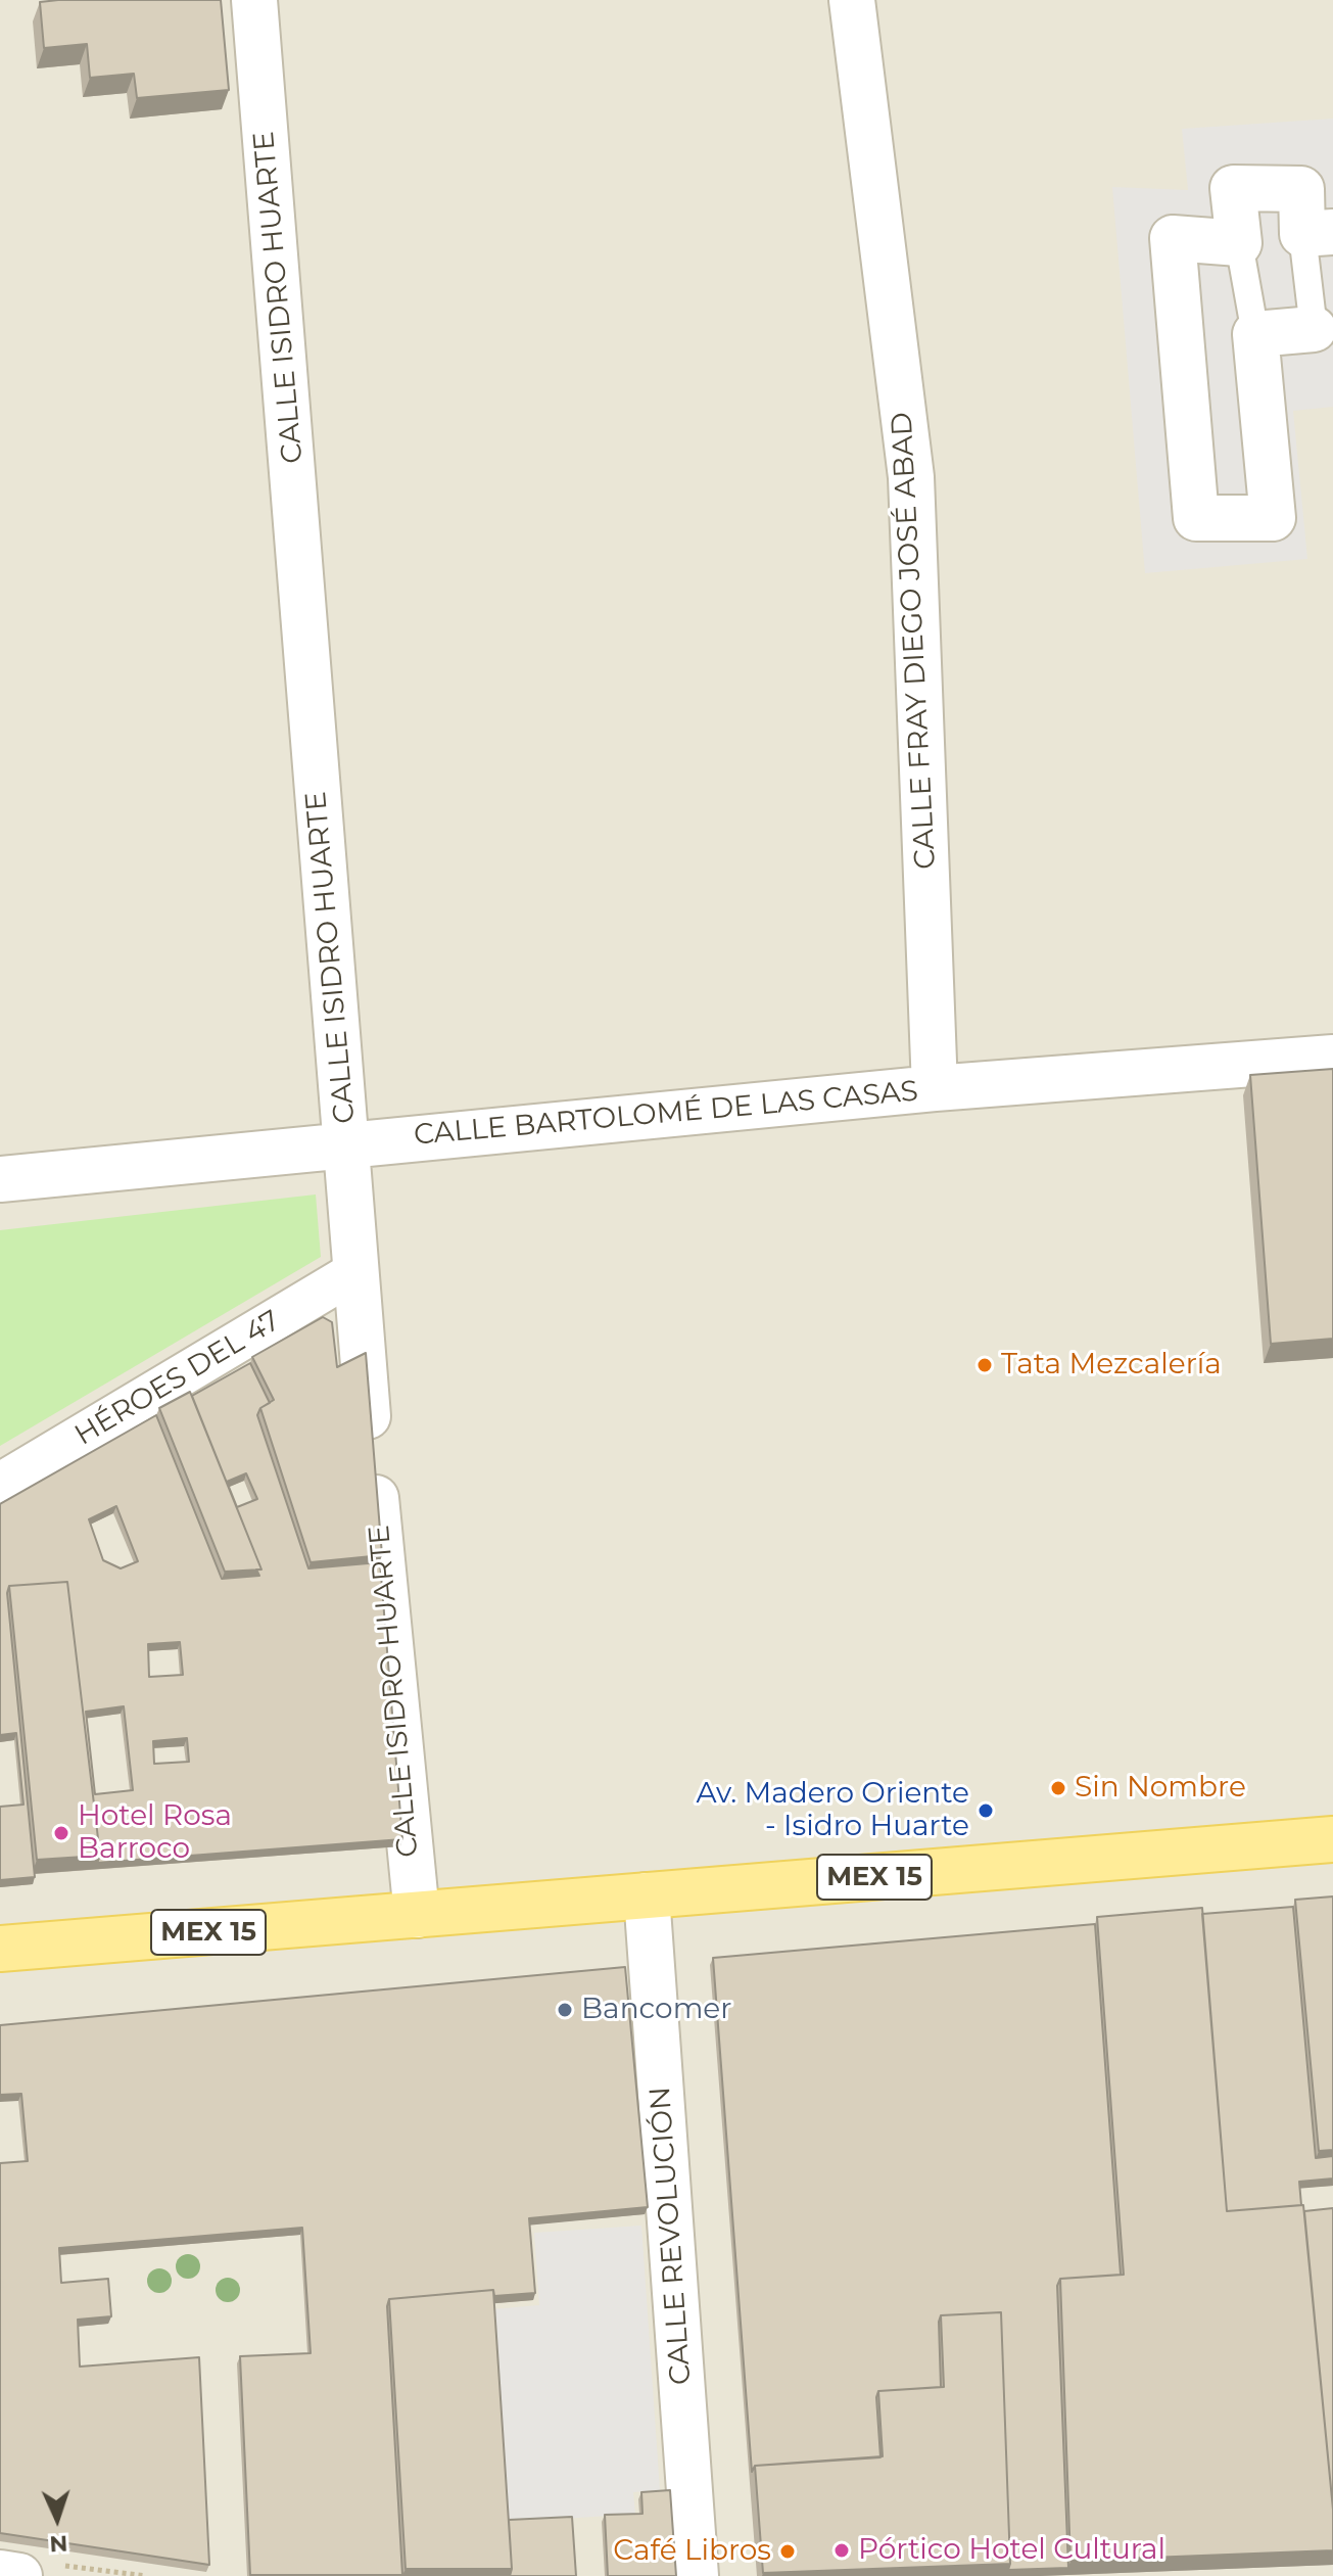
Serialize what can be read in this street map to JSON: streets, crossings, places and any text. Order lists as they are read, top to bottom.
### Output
{
  "streets": {
    "main road": ["MEX 15"],
    "street": [
      "CALLE ISIDRO HUARTE",
      "CALLE FRAY DIEGO JOSÉ ABAD",
      "CALLE BARTOLOMÉ DE LAS CASAS",
      "HÉROES DEL 47",
      "CALLE REVOLUCIÓN"
    ]
  },
  "crossings": [
    ["CALLE ISIDRO HUARTE", "CALLE BARTOLOMÉ DE LAS CASAS"],
    ["CALLE ISIDRO HUARTE", "HÉROES DEL 47"],
    ["CALLE ISIDRO HUARTE", "MEX 15"],
    ["CALLE FRAY DIEGO JOSÉ ABAD", "CALLE BARTOLOMÉ DE LAS CASAS"],
    ["MEX 15", "CALLE REVOLUCIÓN"]
  ],
  "places": [
    "Tata Mezcalería",
    "Sin Nombre",
    "Av. Madero Oriente - Isidro Huarte",
    "Hotel Rosa Barroco",
    "Bancomer",
    "Pórtico Hotel Cultural",
    "Café Libros"
  ],
  "north": "bottom"
}
